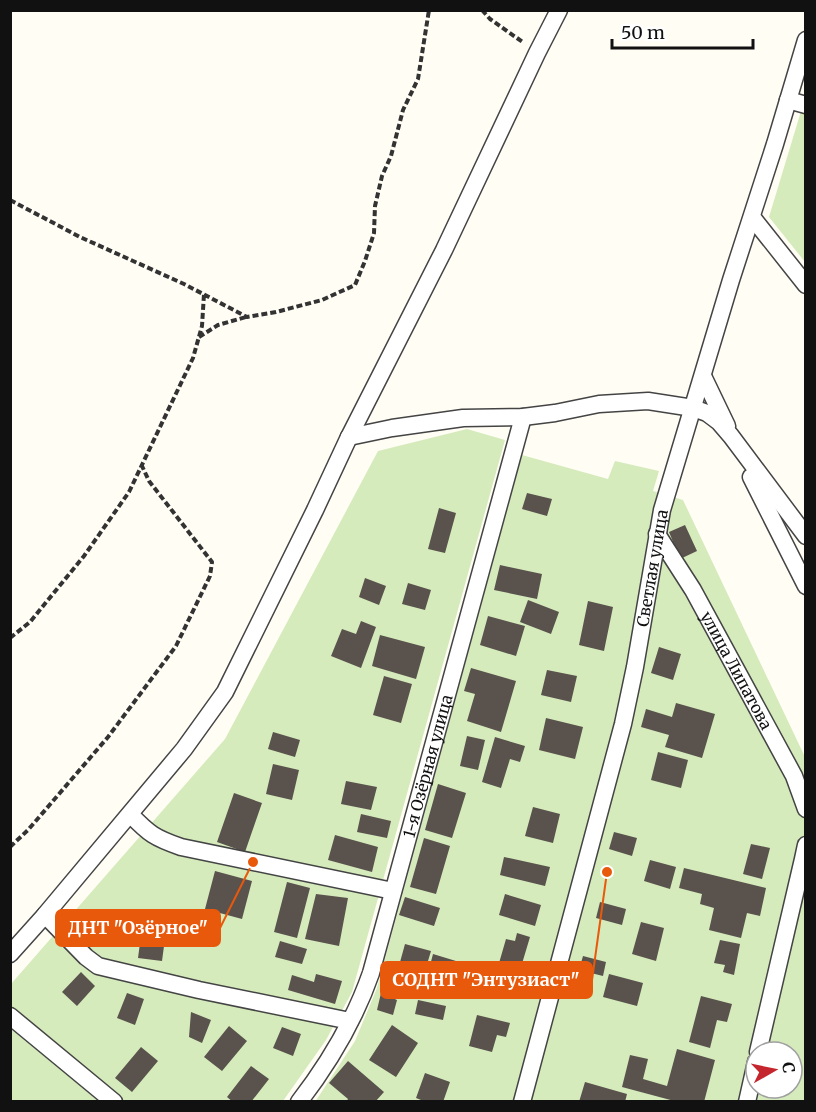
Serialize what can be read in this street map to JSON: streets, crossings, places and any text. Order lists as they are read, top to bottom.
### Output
{
  "streets": {
    "street": ["Светлая улица", "улица Липатова", "1-я Озёрная улица"]
  },
  "crossings": [
    ["Светлая улица", "улица Липатова"]
  ],
  "places": ["ДНТ \"Озёрное\"", "СОДНТ \"Энтузиаст\""],
  "scale_bar": "50 m",
  "north": "right"
}
